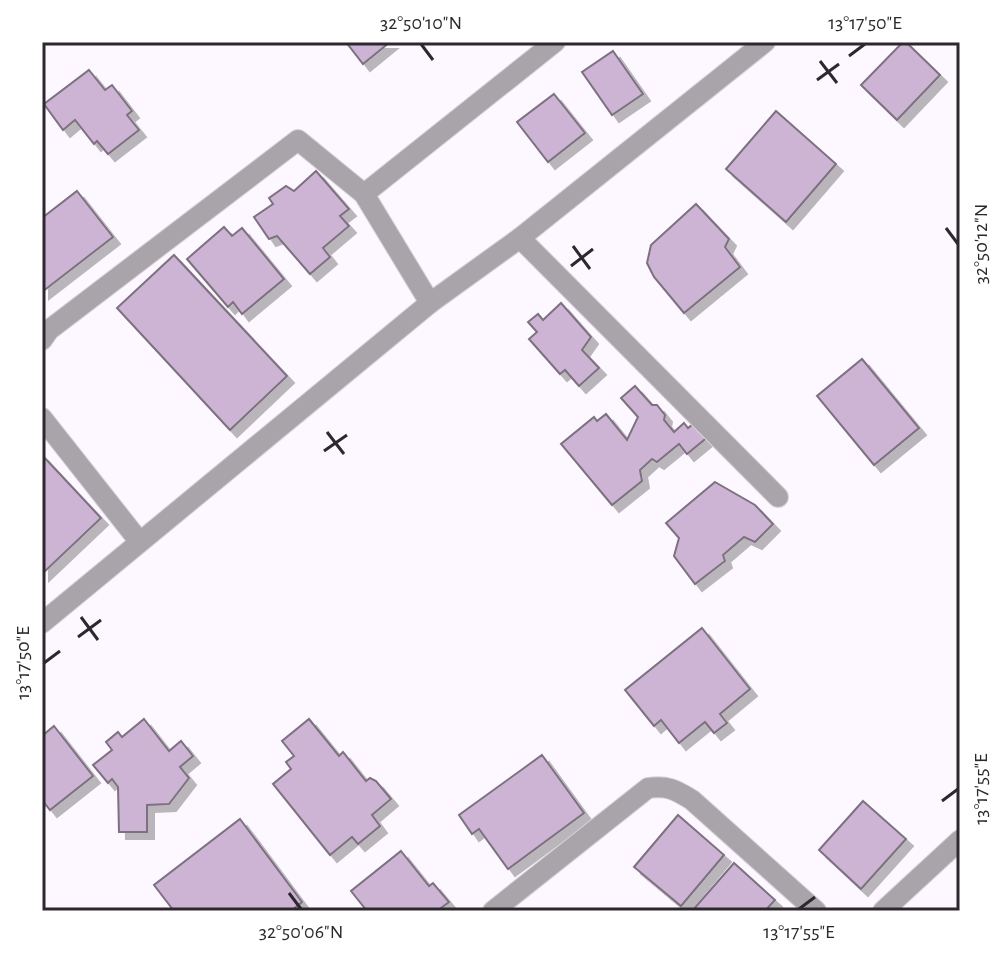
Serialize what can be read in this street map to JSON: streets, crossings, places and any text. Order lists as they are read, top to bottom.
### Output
{
  "coordinates": [
    "32°50'10\"N",
    "13°17'50\"E",
    "32°50'12\"N",
    "13°17'55\"E",
    "32°50'06\"N"
  ]
}
